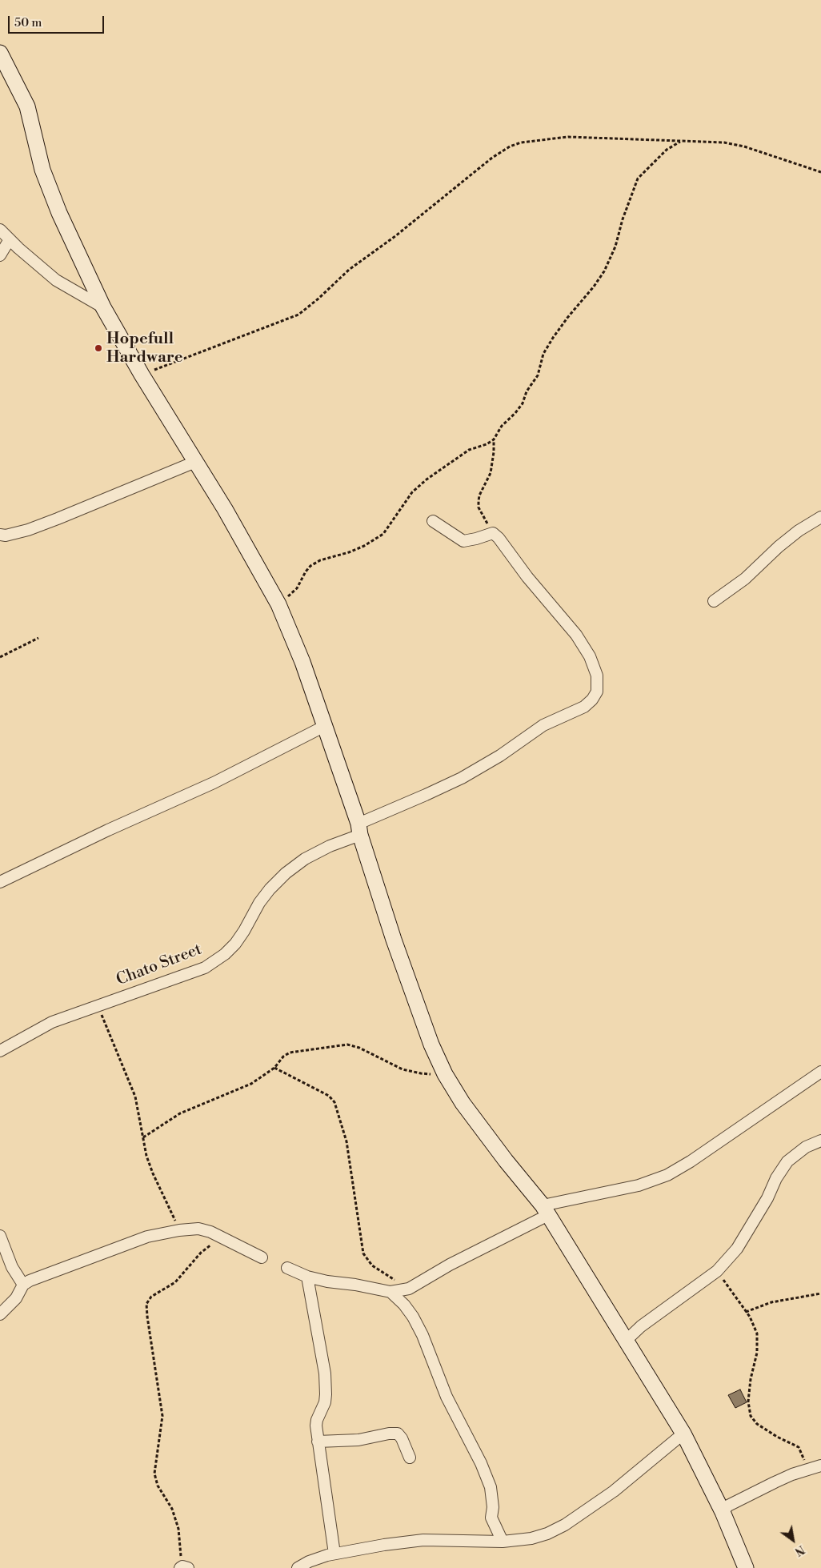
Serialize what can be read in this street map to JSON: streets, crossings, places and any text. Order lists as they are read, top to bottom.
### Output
{
  "streets": {
    "street": ["Chato Street"]
  },
  "places": ["Hopefull Hardware"],
  "scale_bar": "50 m",
  "north": "bottom right"
}
